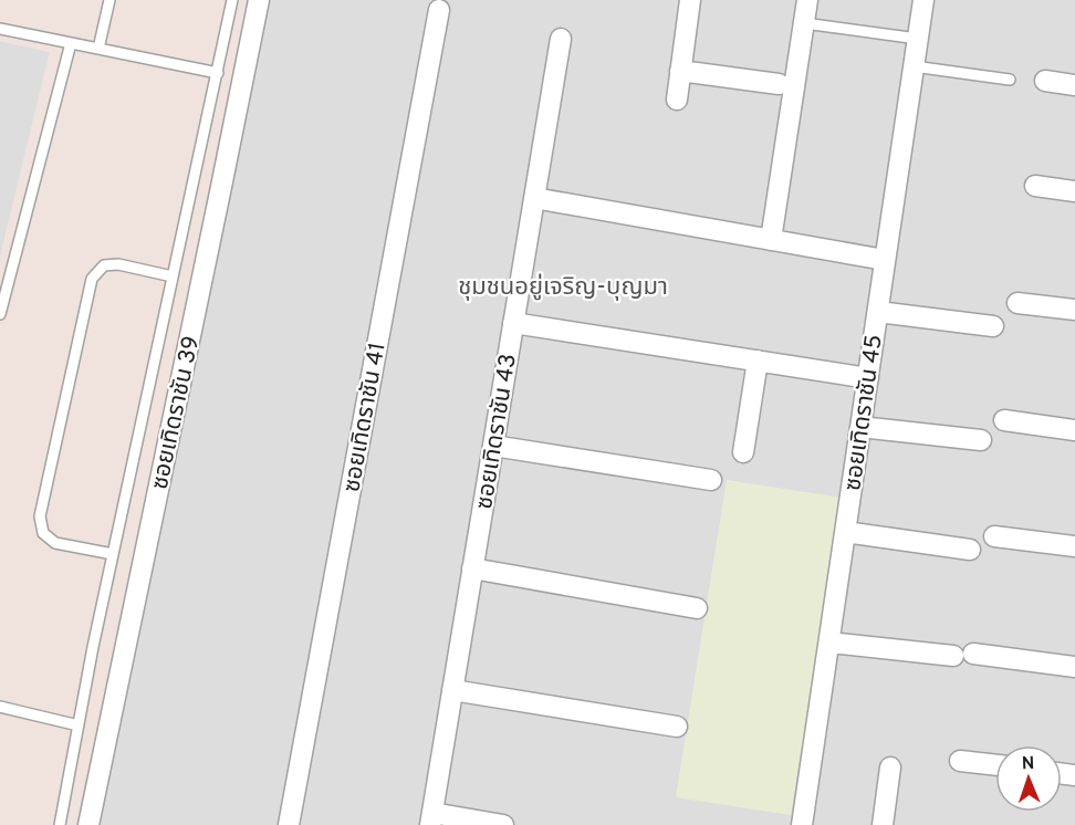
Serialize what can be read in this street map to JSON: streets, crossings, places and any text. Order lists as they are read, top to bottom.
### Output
{
  "streets": {
    "street": [
      "ซอยเทิดราชัน 39",
      "ซอยเทิดราชัน 45",
      "ซอยเทิดราชัน 41",
      "ซอยเทิดราชัน 43"
    ]
  },
  "districts": ["ชุมชนอยู่เจริญ-บุญมา"],
  "north": "top"
}
